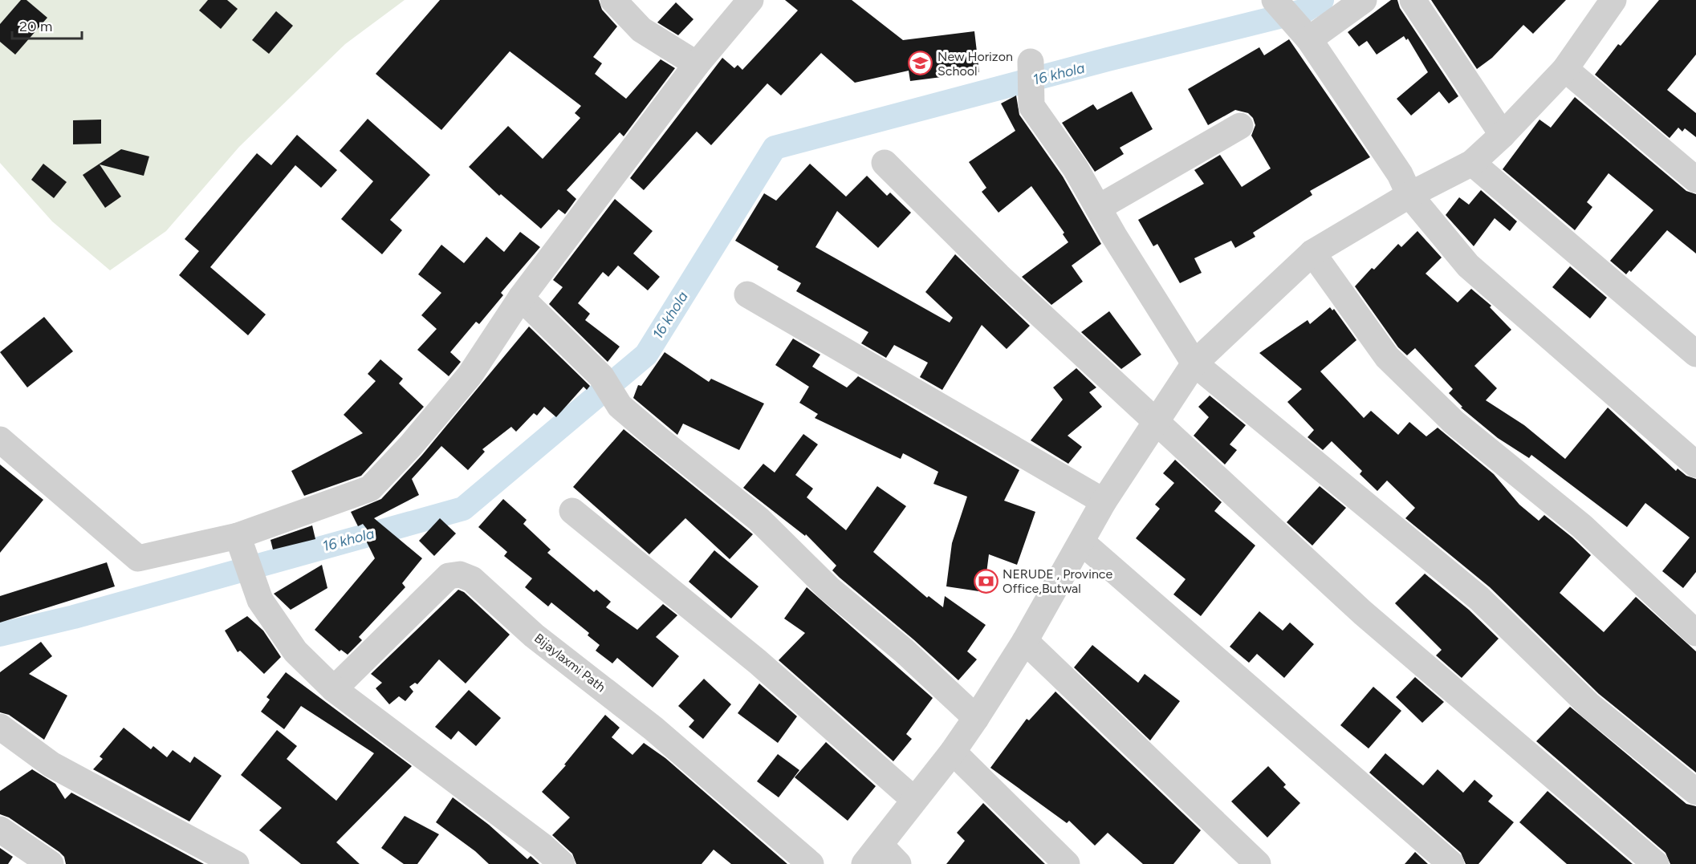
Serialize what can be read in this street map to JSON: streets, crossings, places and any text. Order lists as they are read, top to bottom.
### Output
{
  "streets": {
    "street": ["Bijaylaxmi Path"]
  },
  "water": ["16 khola"],
  "places": {
    "school or university": ["New Horizon School"],
    "bank": ["NERUDE , Province Office,Butwal"]
  },
  "scale_bar": "20 m"
}
